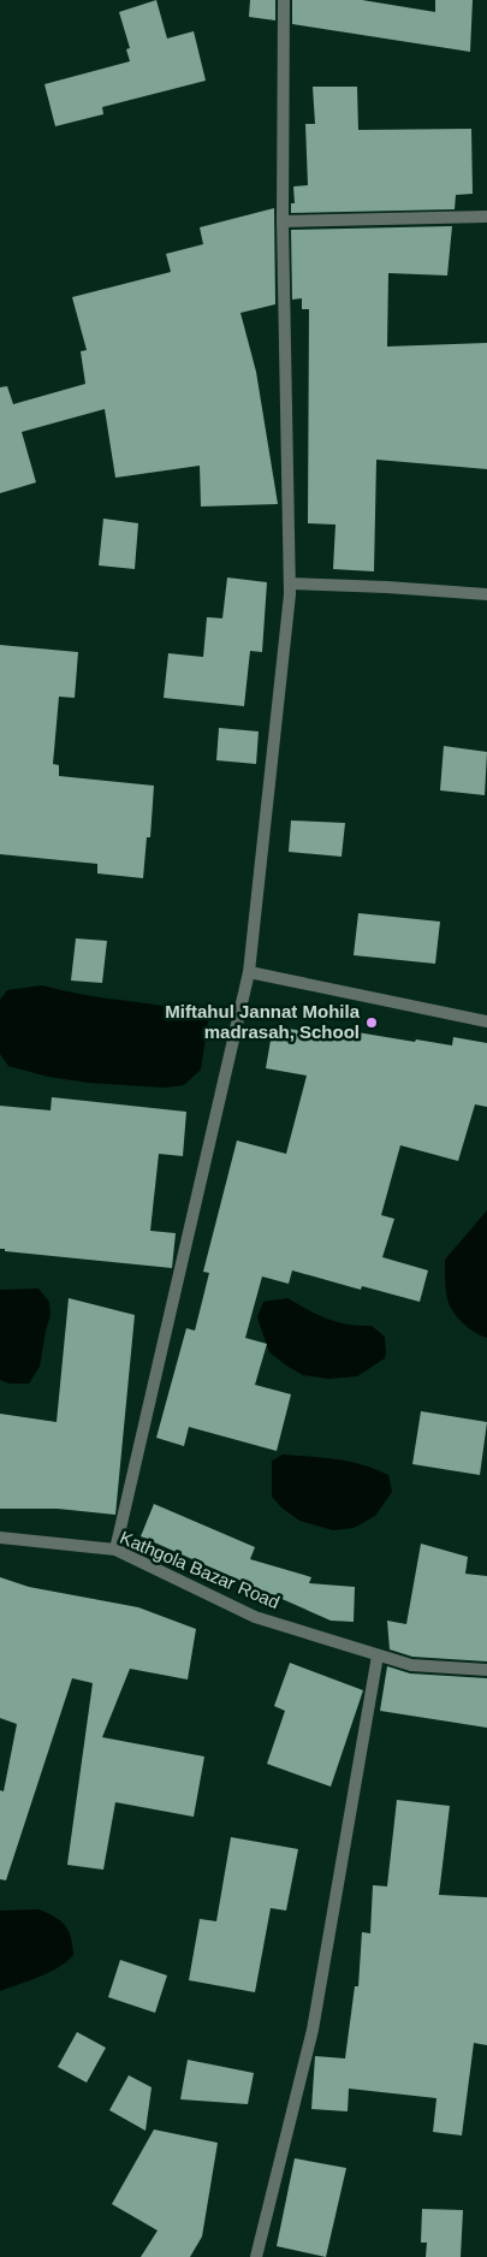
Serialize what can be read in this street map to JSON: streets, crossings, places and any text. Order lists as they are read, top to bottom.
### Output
{
  "streets": {
    "street": ["Kathgola Bazar Road"]
  },
  "places": ["Miftahul Jannat Mohila madrasah, School"]
}
